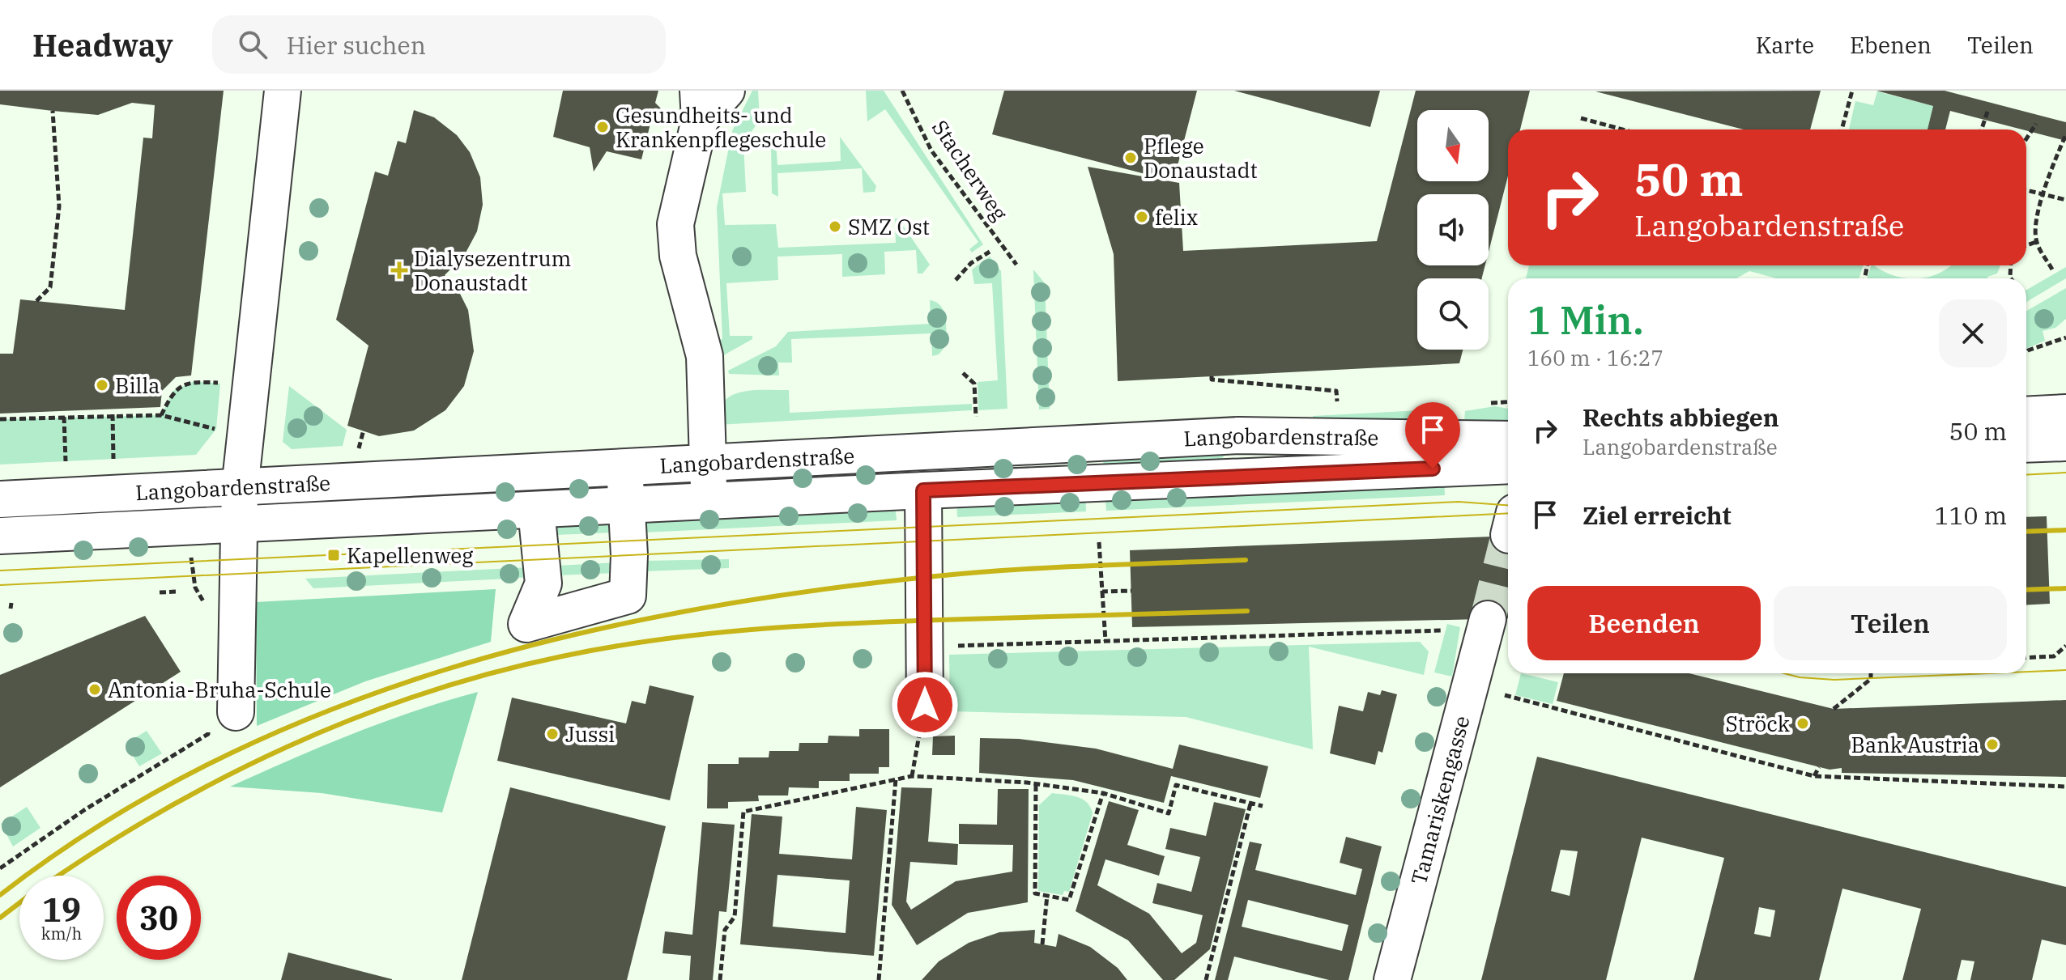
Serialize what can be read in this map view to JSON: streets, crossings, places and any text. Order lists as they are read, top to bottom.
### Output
{
  "streets": {
    "street": ["Langobardenstraße", "Tamariskengasse"],
    "path": ["Stacherweg"]
  },
  "places": {
    "other": [
      "Gesundheits- und Krankenpflegeschule",
      "Pflege Donaustadt",
      "felix",
      "SMZ Ost",
      "Billa",
      "Antonia-Bruha-Schule",
      "Ströck",
      "Jussi",
      "Bank Austria"
    ],
    "health": ["Dialysezentrum Donaustadt"],
    "transit": ["Kapellenweg"]
  },
  "north": "bottom",
  "page": {
    "header": "Headway",
    "search": "Hier suchen",
    "nav": ["Karte", "Ebenen", "Teilen"],
    "turn": ["50 m", "Langobardenstraße"],
    "heading": ["1 Min.", "160 m · 16:27"],
    "list": [
      {
        "name": "Rechts abbiegen",
        "note": "Langobardenstraße",
        "value": "50 m"
      },
      {
        "name": "Ziel erreicht",
        "value": "110 m"
      }
    ],
    "buttons": ["Beenden", "Teilen"],
    "speed": "19 km/h",
    "limit": "30"
  }
}
